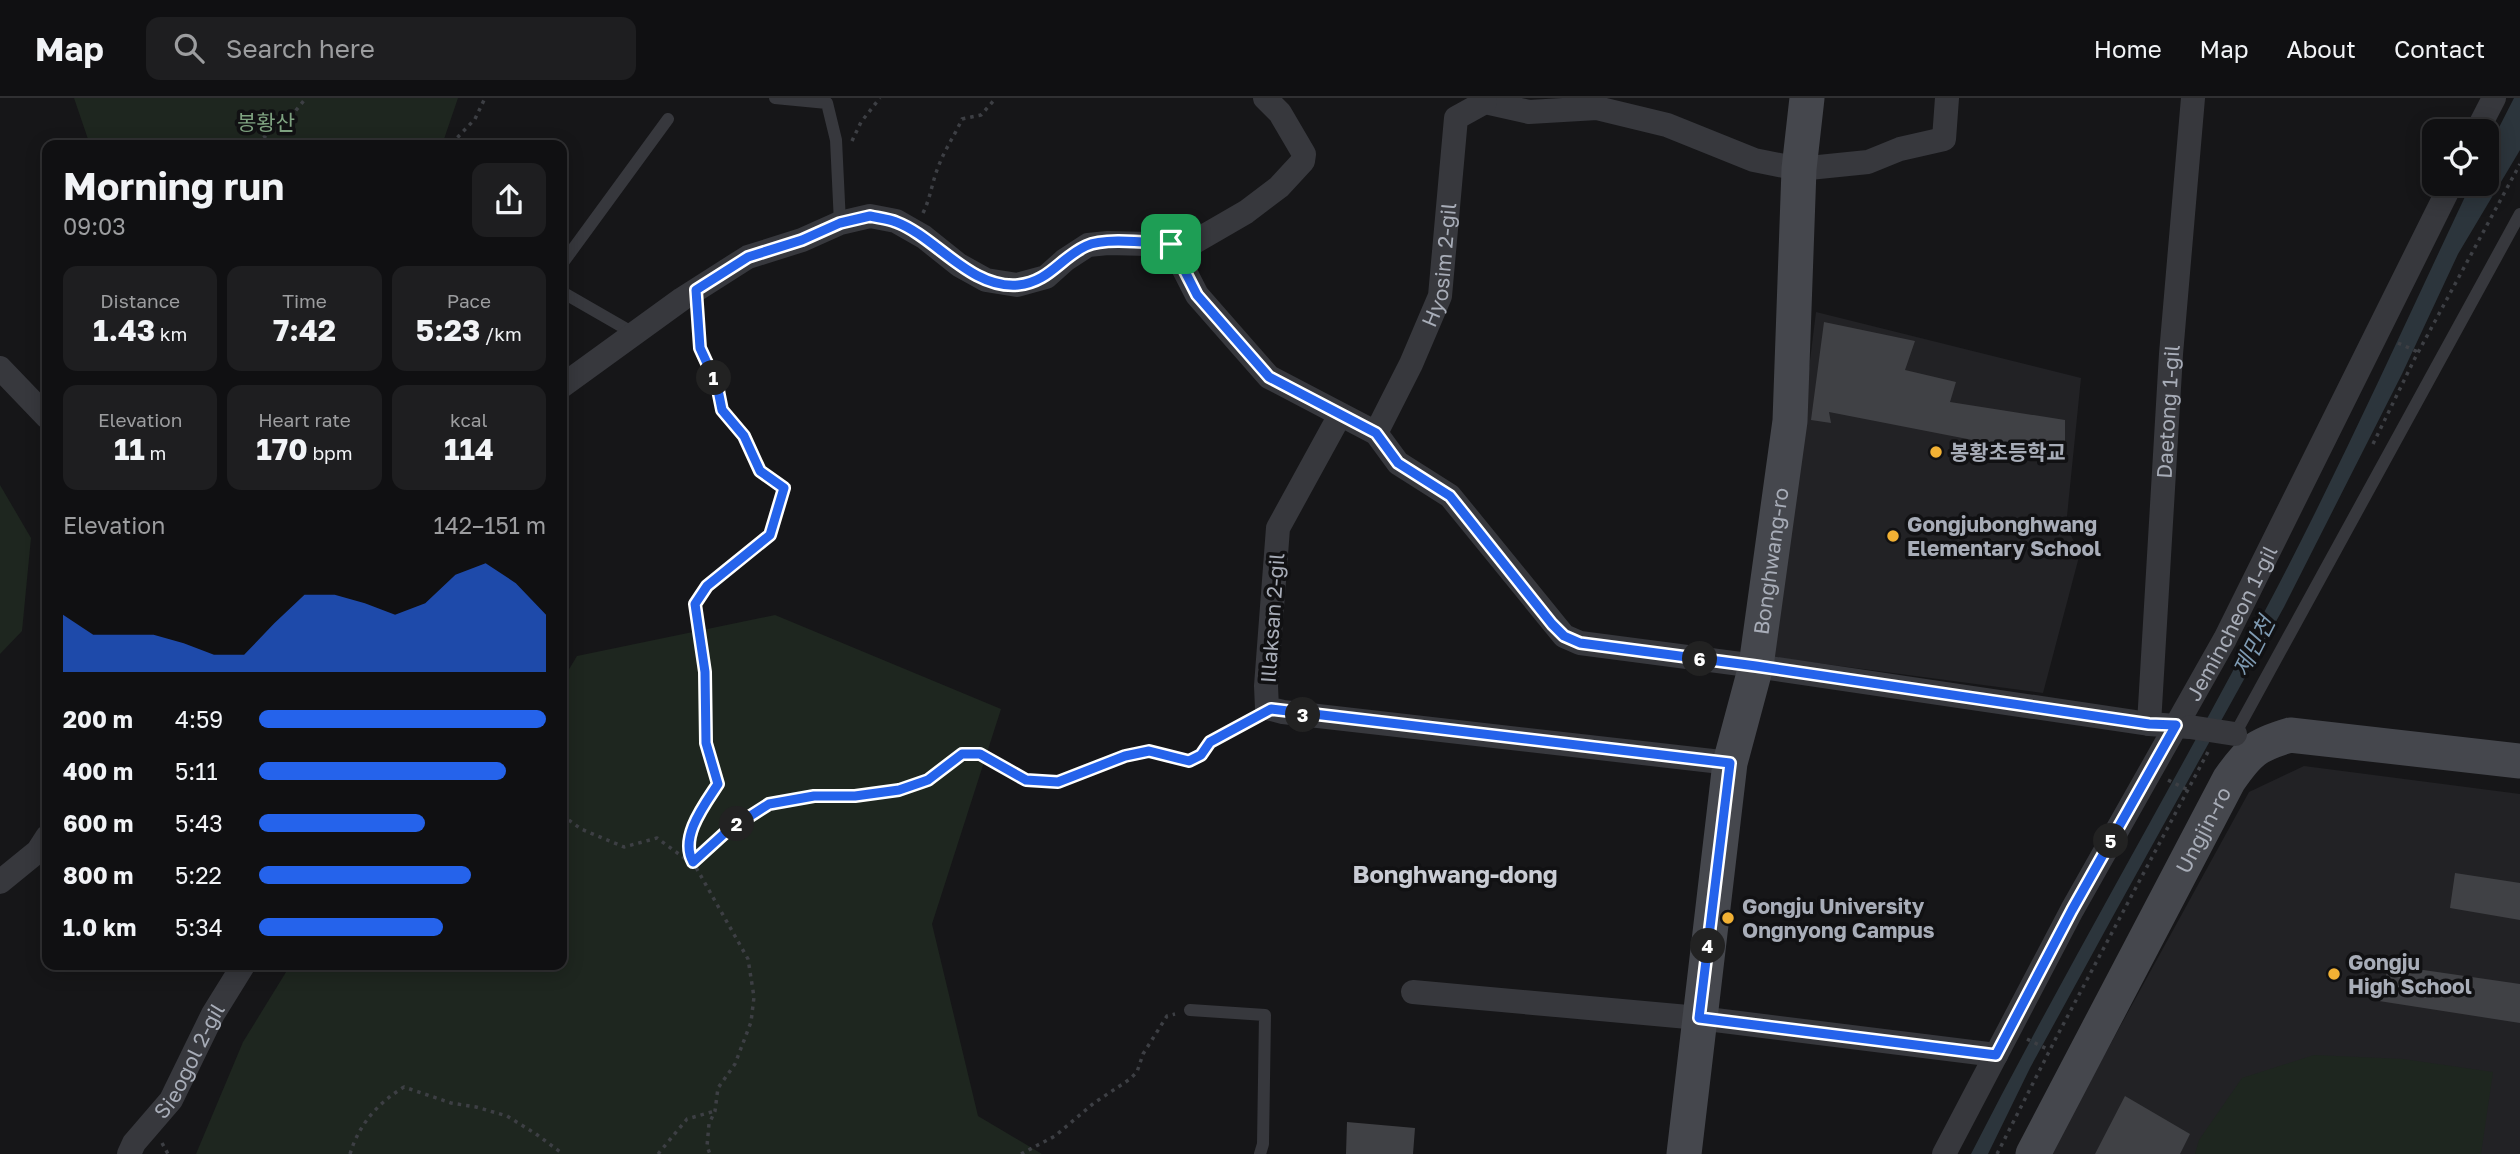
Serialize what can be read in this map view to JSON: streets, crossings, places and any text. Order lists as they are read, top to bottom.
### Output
{
  "streets": {
    "main road": ["Bonghwang-ro", "Ungjin-ro"],
    "street": [
      "Hyosim 2-gil",
      "Daetong 1-gil",
      "Illaksan 2-gil",
      "Jemincheon 1-gil",
      "Sieogol 2-gil"
    ]
  },
  "crossings": [
    ["Bonghwang-ro", "Illaksan 2-gil"]
  ],
  "districts": ["Bonghwang-dong"],
  "water": ["제민천"],
  "parks": ["봉황산"],
  "places": [
    "봉황초등학교",
    "Gongjubonghwang Elementary School",
    "Gongju University Ongnyong Campus",
    "Gongju High School"
  ],
  "page": {
    "header": "Map",
    "search": "Search here",
    "nav": [
      "Home",
      "Map",
      "About",
      "Contact"
    ],
    "heading": ["Morning run", "09:03"],
    "stats": [
      ["Distance", "1.43 km"],
      ["Time", "7:42"],
      ["Pace", "5:23 /km"],
      ["Elevation", "11 m"],
      ["Heart rate", "170 bpm"],
      ["kcal", "114"]
    ],
    "pins": [
      "1",
      "6",
      "3",
      "2",
      "5",
      "4"
    ],
    "chart": ["Elevation", "142–151 m"],
    "list": [
      {
        "name": "200 m",
        "note": "4:59"
      },
      {
        "name": "400 m",
        "note": "5:11"
      },
      {
        "name": "600 m",
        "note": "5:43"
      },
      {
        "name": "800 m",
        "note": "5:22"
      },
      {
        "name": "1.0 km",
        "note": "5:34"
      }
    ]
  }
}
